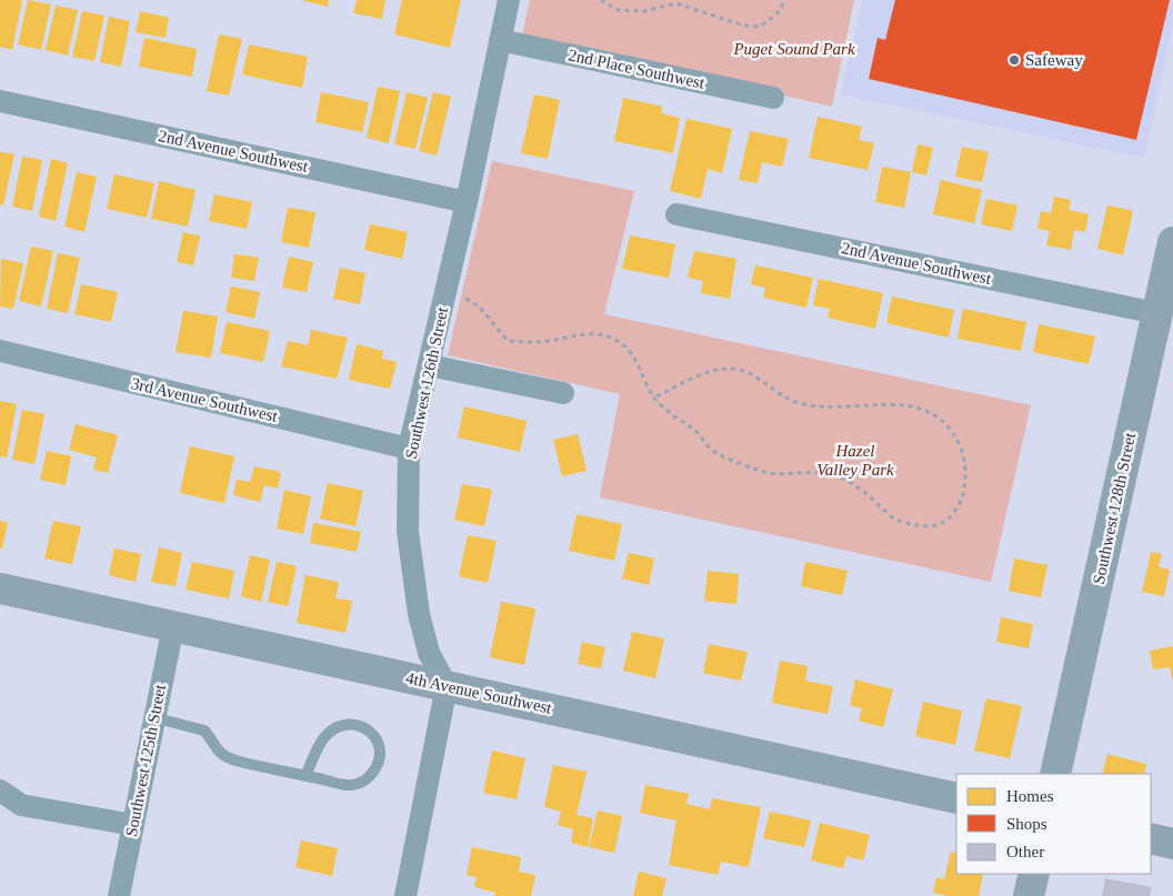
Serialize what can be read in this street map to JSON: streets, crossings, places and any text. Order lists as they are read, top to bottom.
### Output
{
  "streets": {
    "street": [
      "2nd Place Southwest",
      "2nd Avenue Southwest",
      "Southwest 126th Street",
      "3rd Avenue Southwest",
      "Southwest 128th Street",
      "4th Avenue Southwest",
      "Southwest 125th Street"
    ]
  },
  "crossings": [
    ["2nd Place Southwest", "Southwest 126th Street"],
    ["2nd Avenue Southwest", "Southwest 126th Street"],
    ["2nd Avenue Southwest", "Southwest 128th Street"],
    ["Southwest 126th Street", "3rd Avenue Southwest"],
    ["Southwest 126th Street", "4th Avenue Southwest"],
    ["4th Avenue Southwest", "Southwest 125th Street"]
  ],
  "parks": ["Puget Sound Park", "Hazel Valley Park"],
  "places": ["Safeway"],
  "legend": ["Homes", "Shops", "Other"]
}
